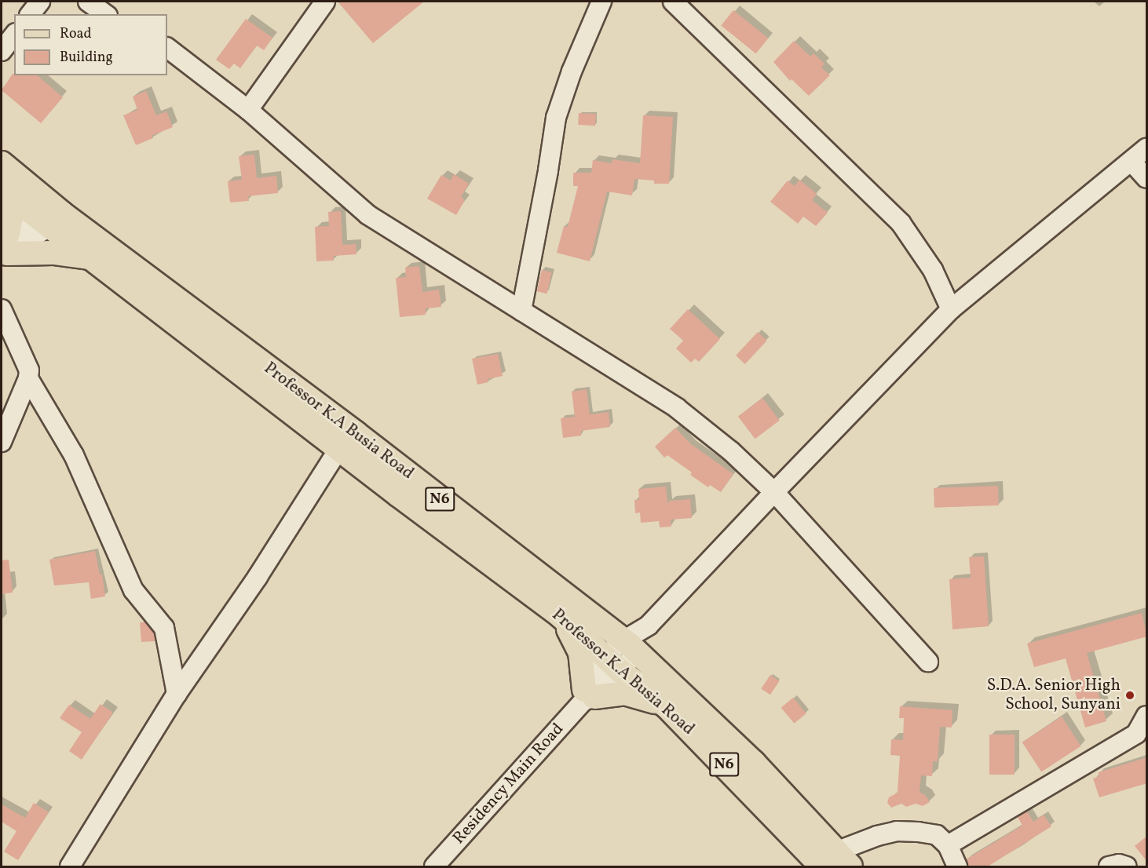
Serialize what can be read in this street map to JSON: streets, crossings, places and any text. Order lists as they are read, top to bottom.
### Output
{
  "streets": {
    "main road": ["Professor K.A Busia Road", "N6"],
    "street": ["Residency Main Road"]
  },
  "crossings": [
    ["Professor K.A Busia Road", "Residency Main Road"]
  ],
  "places": ["S.D.A. Senior High School, Sunyani"],
  "legend": ["Road", "Building"]
}
